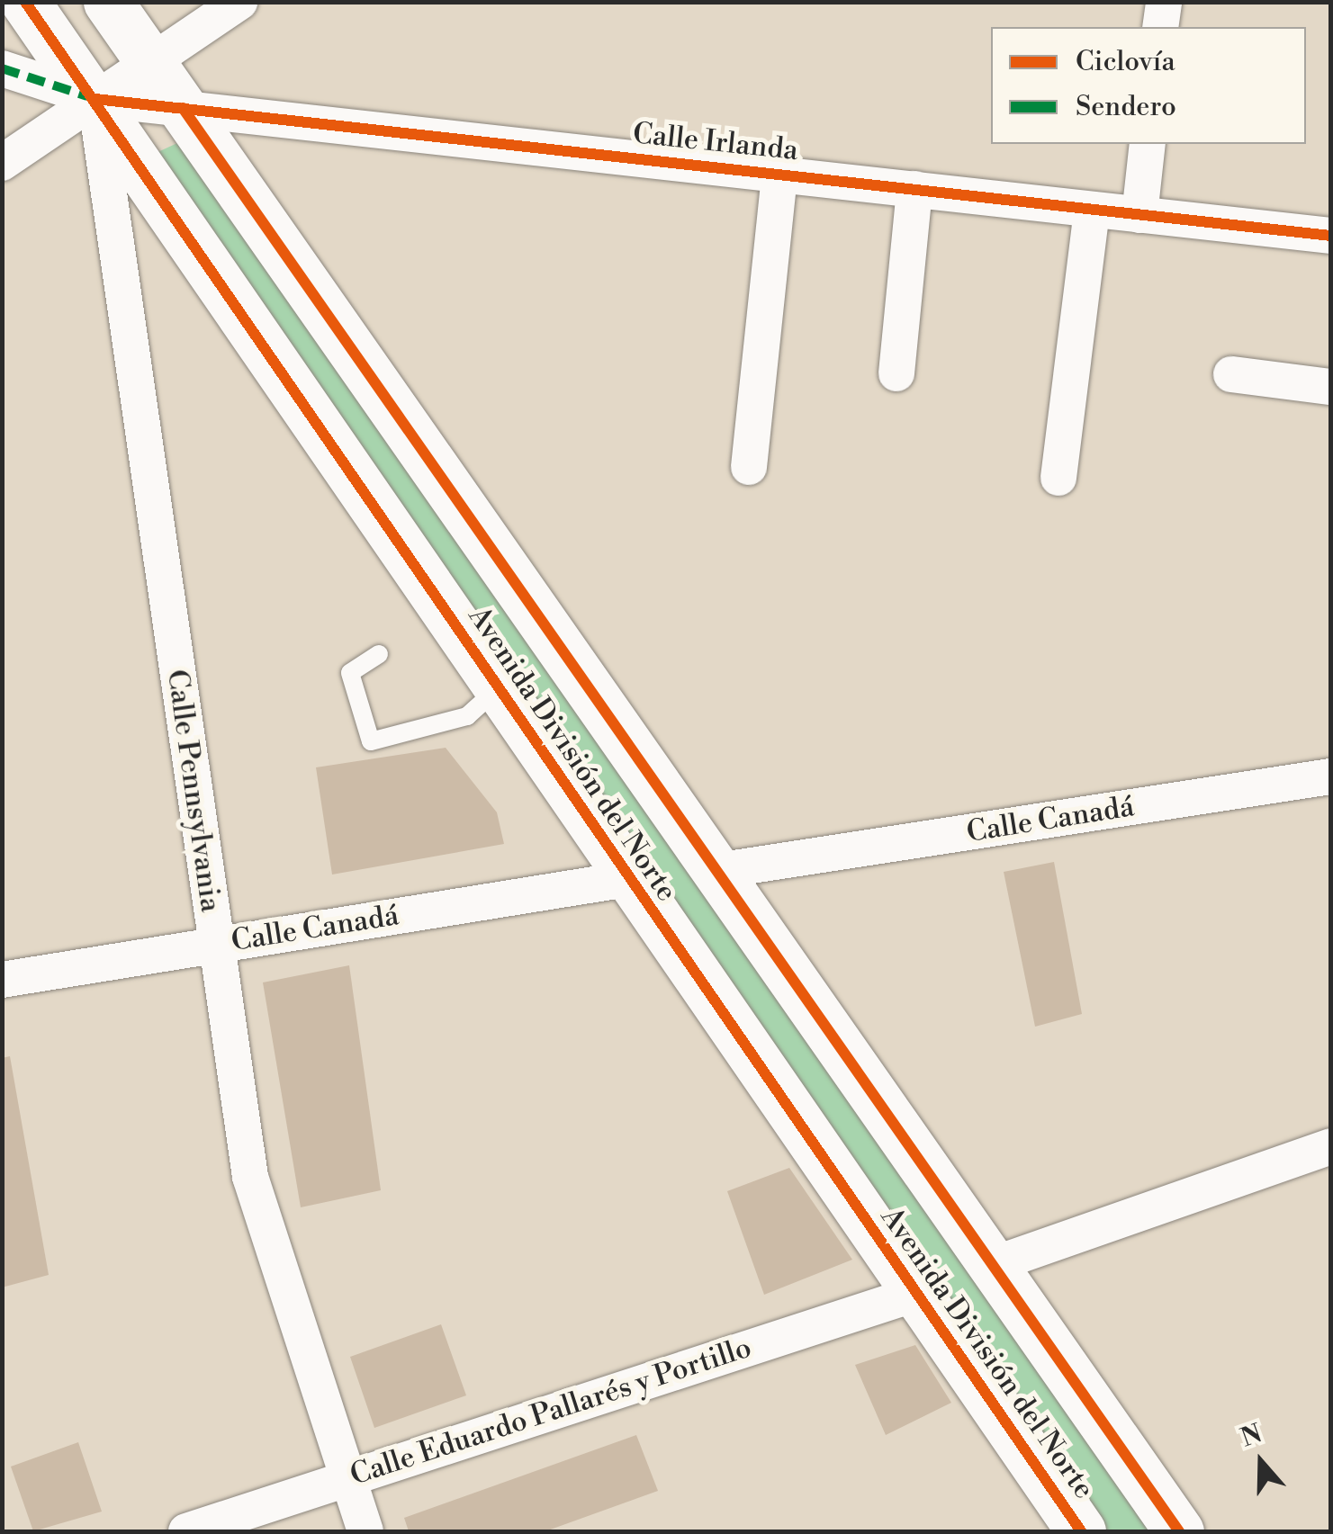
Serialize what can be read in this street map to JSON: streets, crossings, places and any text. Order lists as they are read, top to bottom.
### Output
{
  "streets": {
    "main road": ["Avenida División del Norte"],
    "street": [
      "Calle Irlanda",
      "Calle Pennsylvania",
      "Calle Canadá",
      "Calle Eduardo Pallarés y Portillo"
    ]
  },
  "crossings": [
    ["Calle Irlanda", "Avenida División del Norte"],
    ["Calle Irlanda", "Calle Pennsylvania"],
    ["Avenida División del Norte", "Calle Pennsylvania"],
    ["Avenida División del Norte", "Calle Canadá"],
    ["Avenida División del Norte", "Calle Eduardo Pallarés y Portillo"],
    ["Calle Pennsylvania", "Calle Canadá"],
    ["Calle Pennsylvania", "Calle Eduardo Pallarés y Portillo"]
  ],
  "legend": ["Ciclovía", "Sendero"],
  "north": "top"
}
